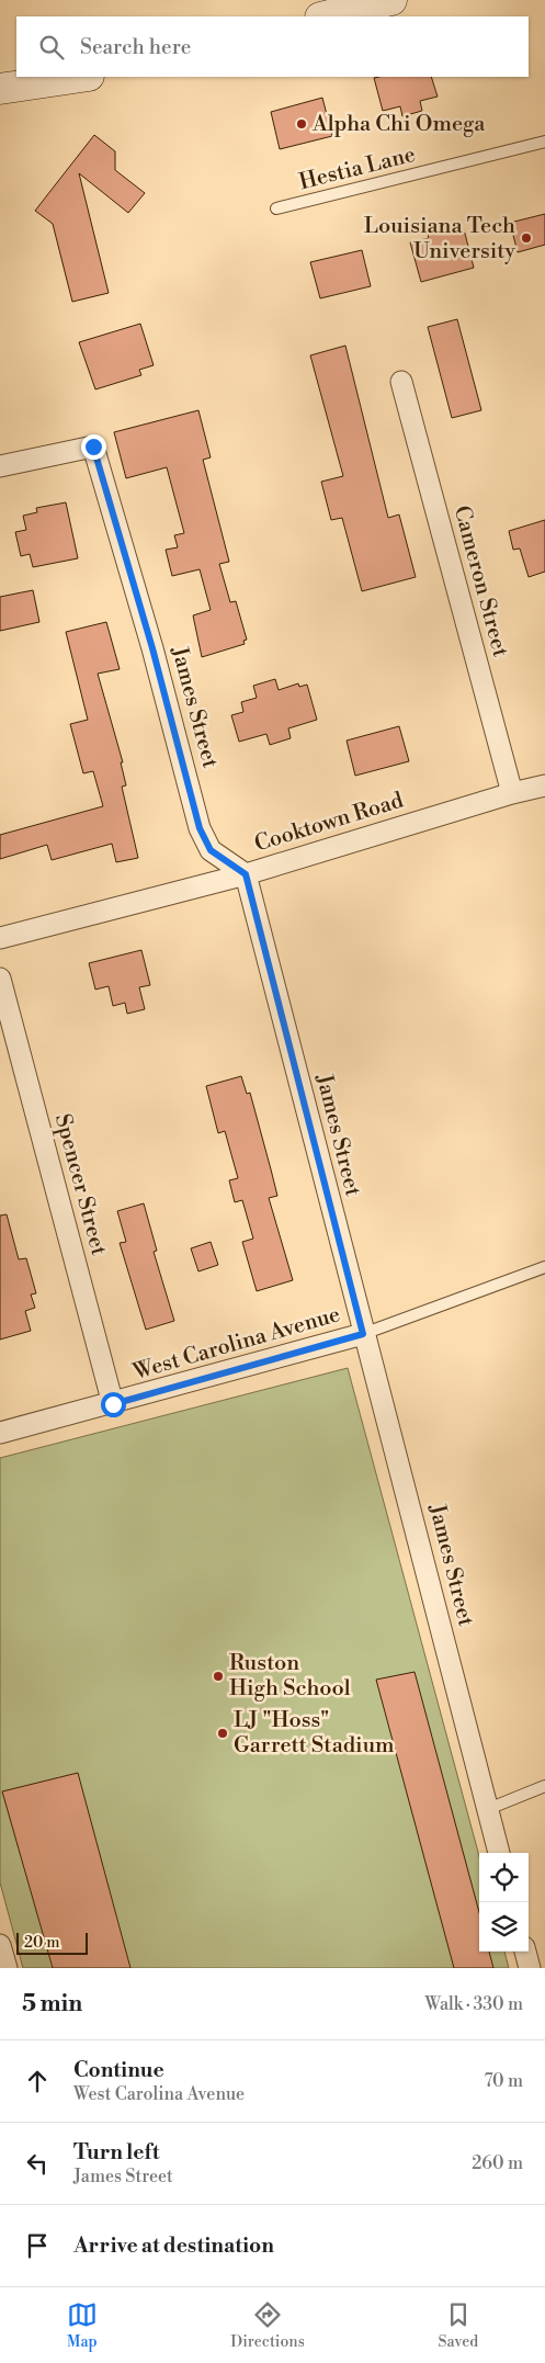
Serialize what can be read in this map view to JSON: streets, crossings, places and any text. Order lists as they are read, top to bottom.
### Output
{
  "streets": {
    "street": [
      "Cameron Street",
      "James Street",
      "Cooktown Road",
      "Spencer Street",
      "West Carolina Avenue"
    ],
    "lane": ["Hestia Lane"]
  },
  "crossings": [
    ["Cameron Street", "Cooktown Road"],
    ["James Street", "Cooktown Road"],
    ["James Street", "West Carolina Avenue"],
    ["Spencer Street", "West Carolina Avenue"]
  ],
  "places": [
    "Alpha Chi Omega",
    "Louisiana Tech University",
    "Ruston High School",
    "LJ \"Hoss\" Garrett Stadium"
  ],
  "scale_bar": "20 m",
  "page": {
    "search": "Search here",
    "scale": "20 m",
    "heading": ["5 min", "Walk · 330 m"],
    "list": [
      ["Continue", "West Carolina Avenue", "70 m"],
      ["Turn left", "James Street", "260 m"],
      "Arrive at destination"
    ],
    "nav": ["Map", "Directions", "Saved"]
  }
}
